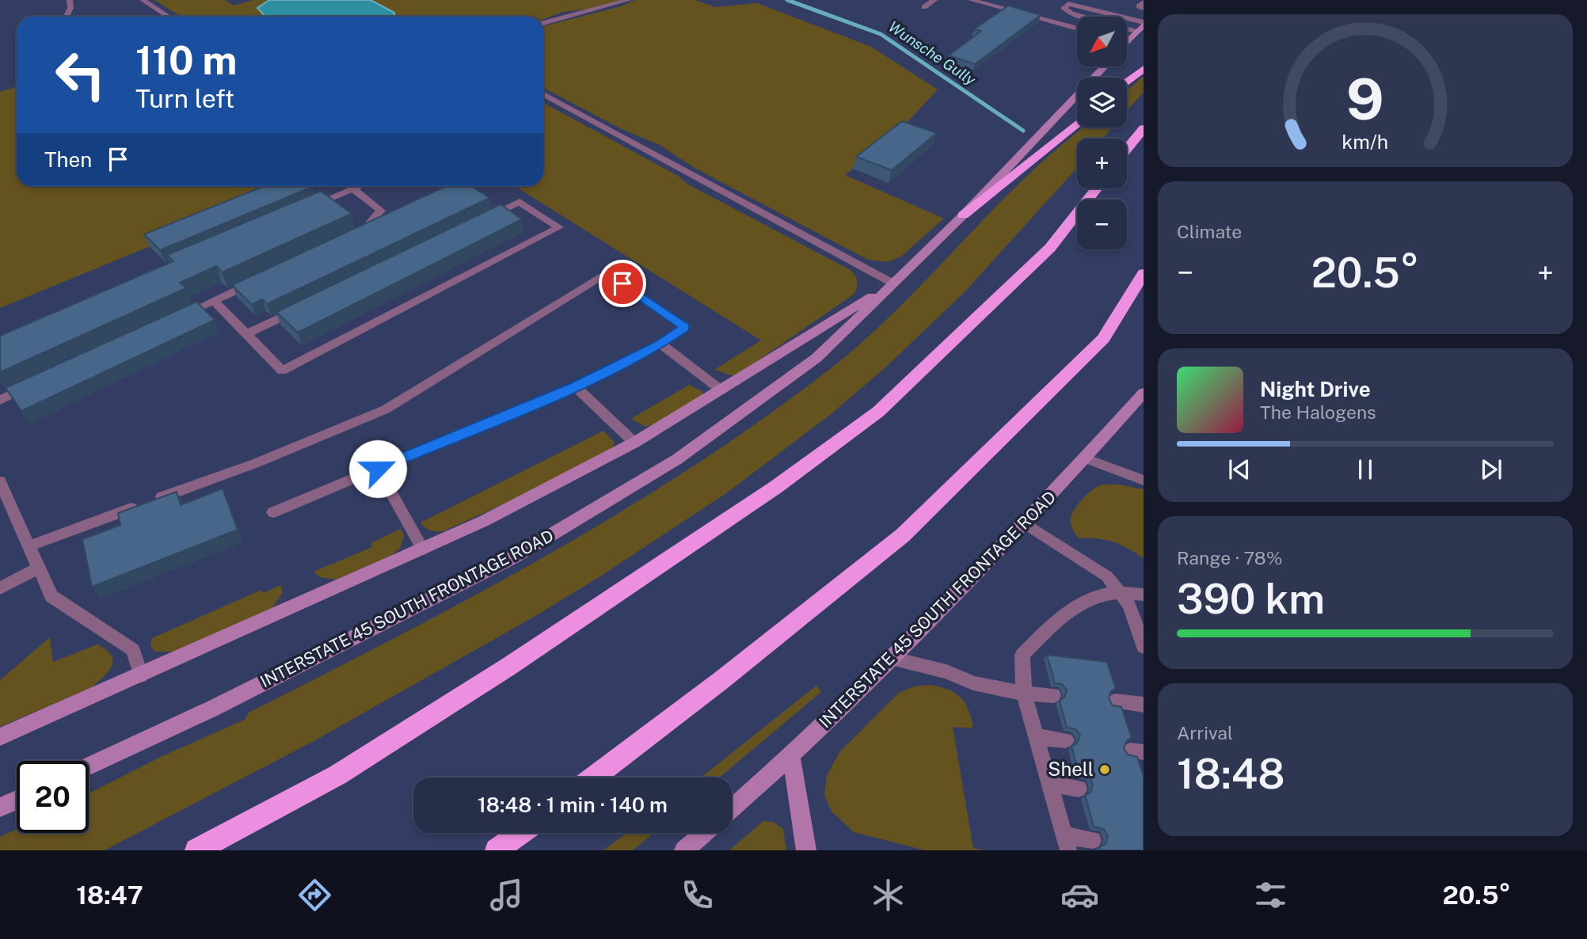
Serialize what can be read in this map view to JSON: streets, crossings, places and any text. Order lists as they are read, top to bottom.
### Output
{
  "streets": {
    "main road": ["INTERSTATE 45 SOUTH FRONTAGE ROAD"]
  },
  "water": ["Wunsche Gully"],
  "places": ["Shell"],
  "north": "bottom left",
  "page": {
    "map_buttons": ["+", "−"],
    "turn": ["110 m", "Turn left"],
    "then": "Then",
    "tile": [
      "Climate",
      ["Range · 78%", "390 km"],
      ["Arrival", "18:48"]
    ],
    "heat": ["−", "20.5°", "+"],
    "song": ["Night Drive", "The Halogens"],
    "limit": "20",
    "trip": "18:48 · 1 min · 140 m",
    "tabs": ["18:47", "20.5°"],
    "gauge": ["9", "km/h"]
  }
}
